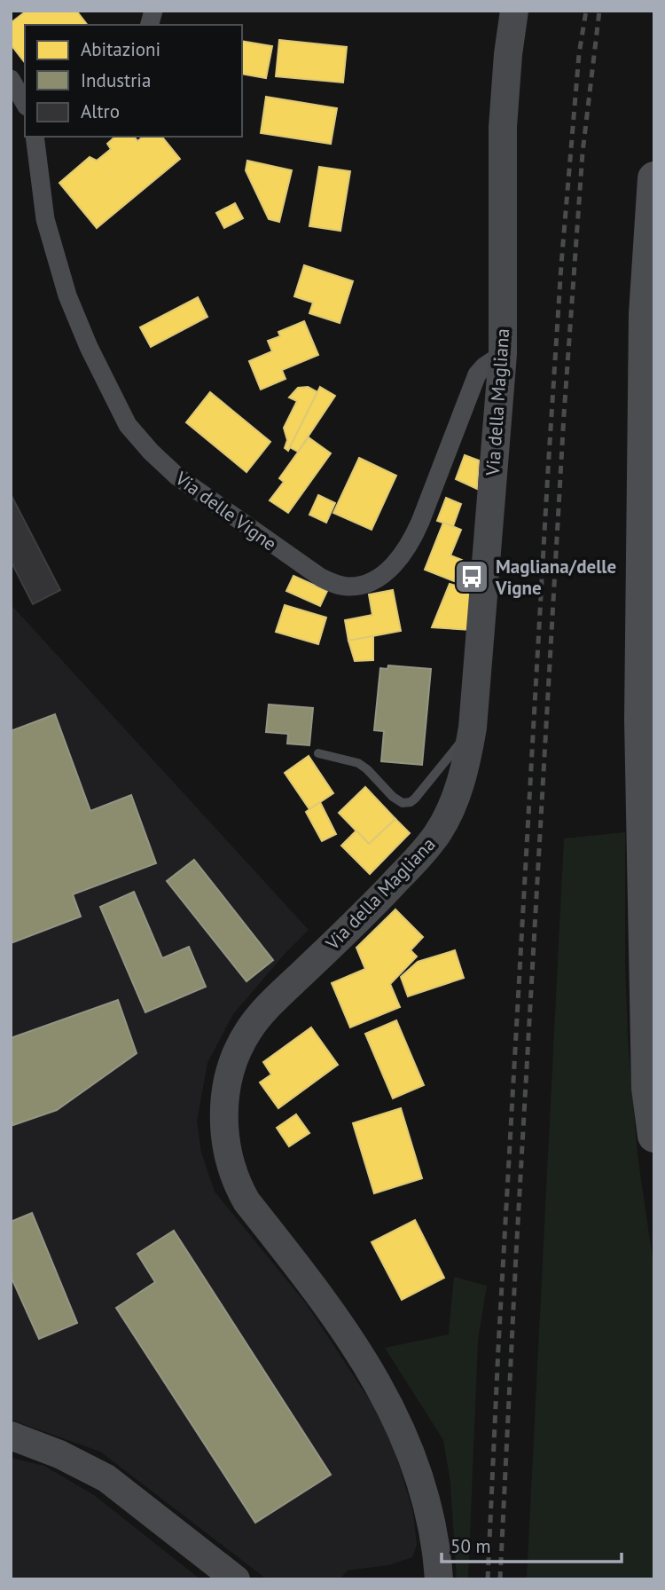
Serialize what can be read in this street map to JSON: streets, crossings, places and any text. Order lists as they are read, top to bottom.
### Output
{
  "streets": {
    "main road": ["Via della Magliana"],
    "street": ["Via delle Vigne"]
  },
  "crossings": [
    ["Via della Magliana", "Via delle Vigne"]
  ],
  "places": {
    "bus stop": ["Magliana/delle Vigne"]
  },
  "legend": ["Abitazioni", "Industria", "Altro"],
  "scale_bar": "50 m"
}
